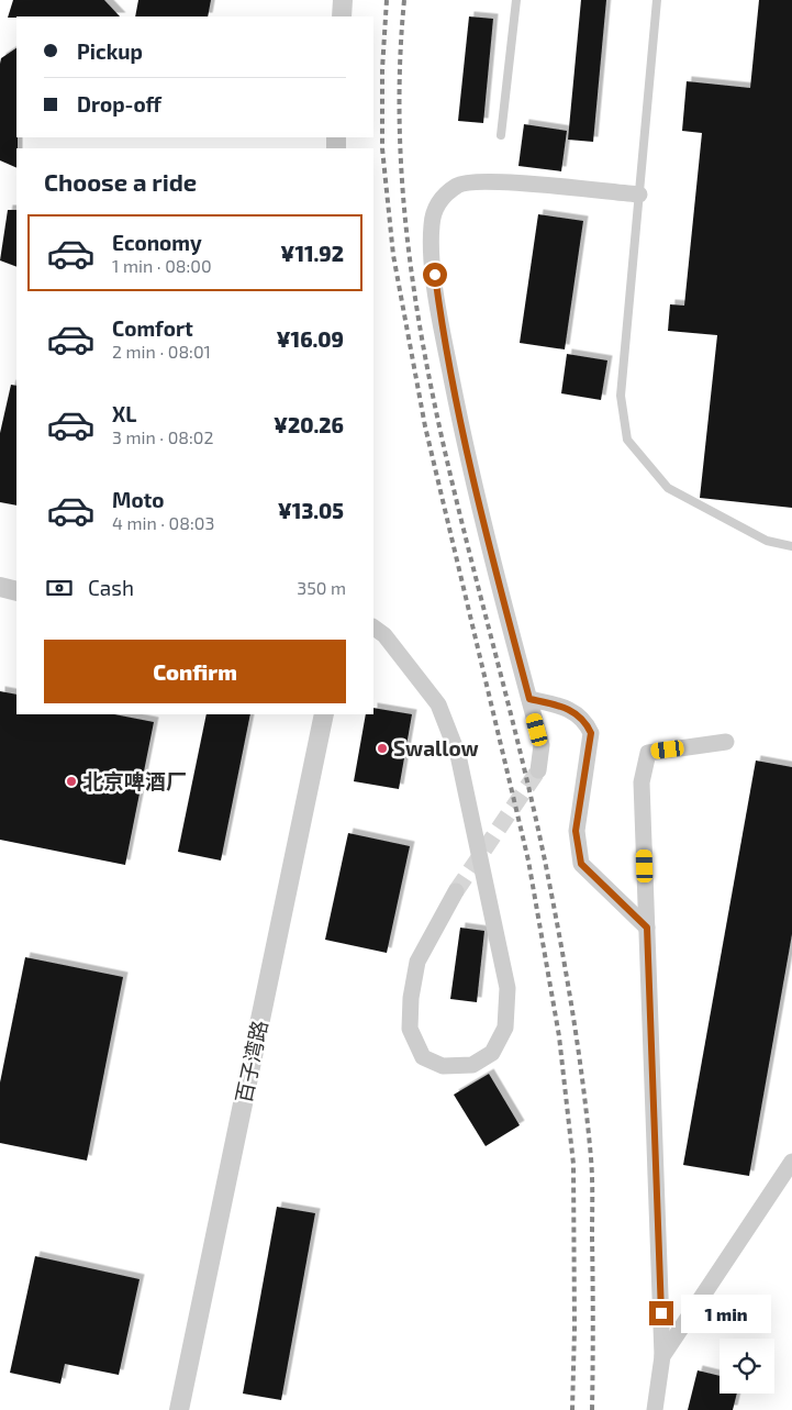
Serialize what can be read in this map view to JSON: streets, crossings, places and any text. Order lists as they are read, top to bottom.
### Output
{
  "streets": {
    "street": ["百子湾路"]
  },
  "places": ["Swallow", "北京啤酒厂"],
  "page": {
    "banner": ["Pickup", "Drop-off"],
    "heading": "Choose a ride",
    "list": [
      {
        "name": "Economy",
        "note": "1 min · 08:00",
        "value": "¥11.92"
      },
      {
        "name": "Comfort",
        "note": "2 min · 08:01",
        "value": "¥16.09"
      },
      {
        "name": "XL",
        "note": "3 min · 08:02",
        "value": "¥20.26"
      },
      {
        "name": "Moto",
        "note": "4 min · 08:03",
        "value": "¥13.05"
      }
    ],
    "pay": ["Cash", "350 m"],
    "buttons": "Confirm",
    "bubble": "1 min"
  }
}
